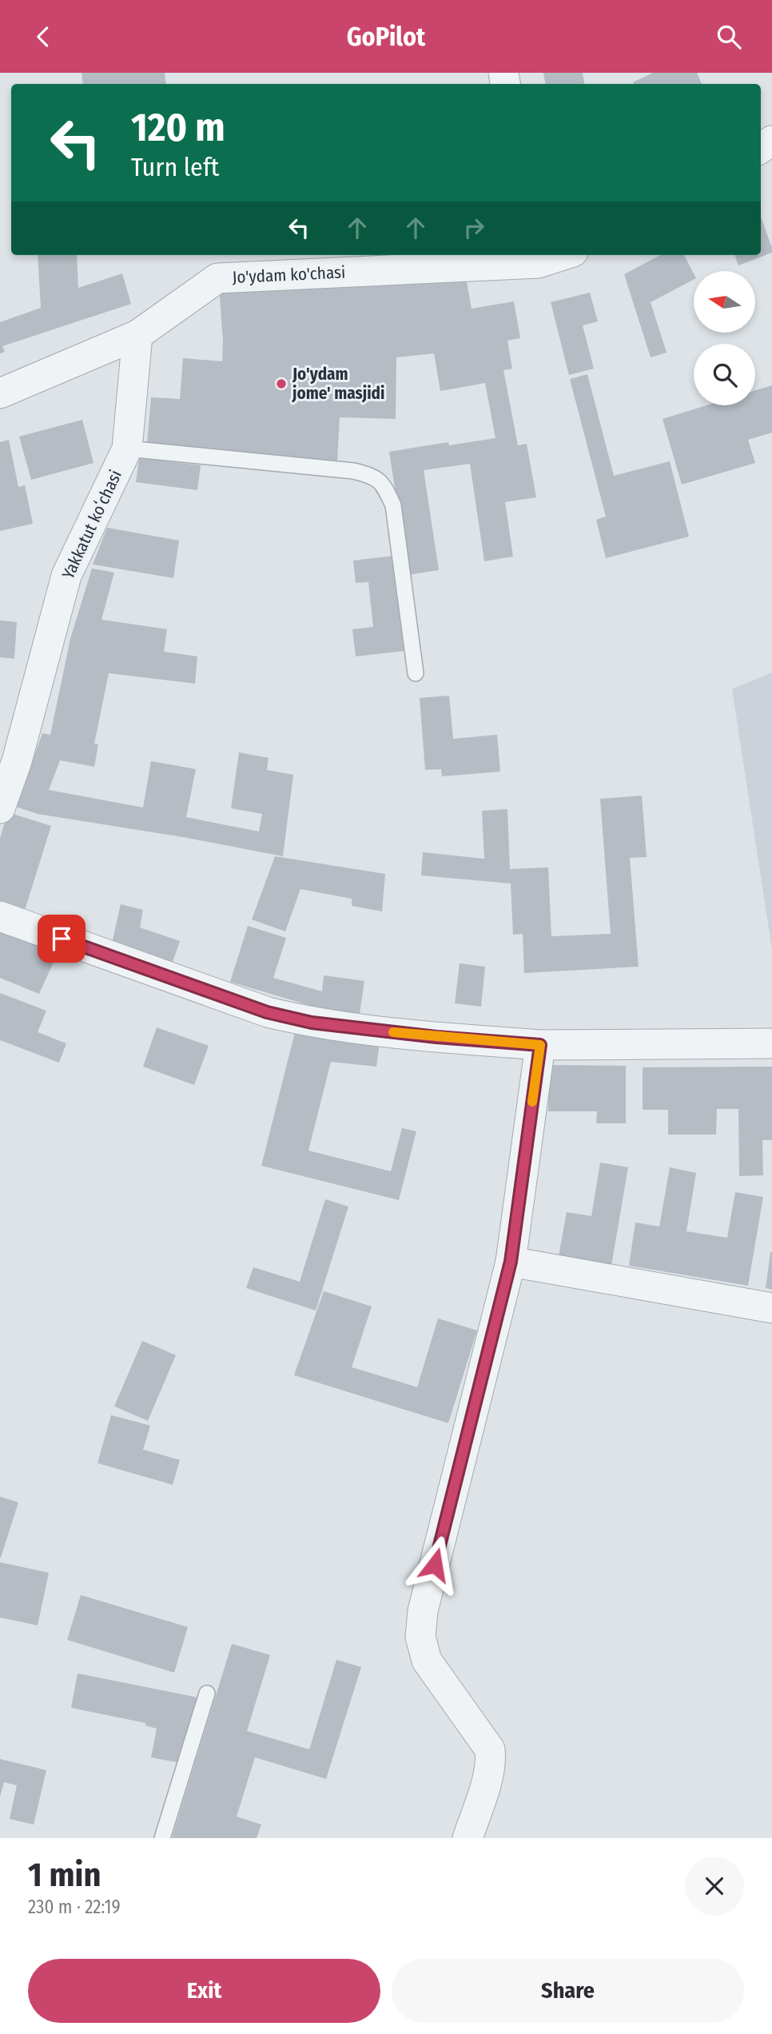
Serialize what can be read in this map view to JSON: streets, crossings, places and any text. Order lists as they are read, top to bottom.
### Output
{
  "streets": {
    "street": ["Jo'ydam ko'chasi", "Yakkatut koʻchasi"]
  },
  "crossings": [
    ["Jo'ydam ko'chasi", "Yakkatut koʻchasi"]
  ],
  "places": ["Jo'ydam jome' masjidi"],
  "north": "left",
  "page": {
    "header": "GoPilot",
    "turn": ["120 m", "Turn left"],
    "heading": ["1 min", "230 m · 22:19"],
    "buttons": ["Exit", "Share"]
  }
}
